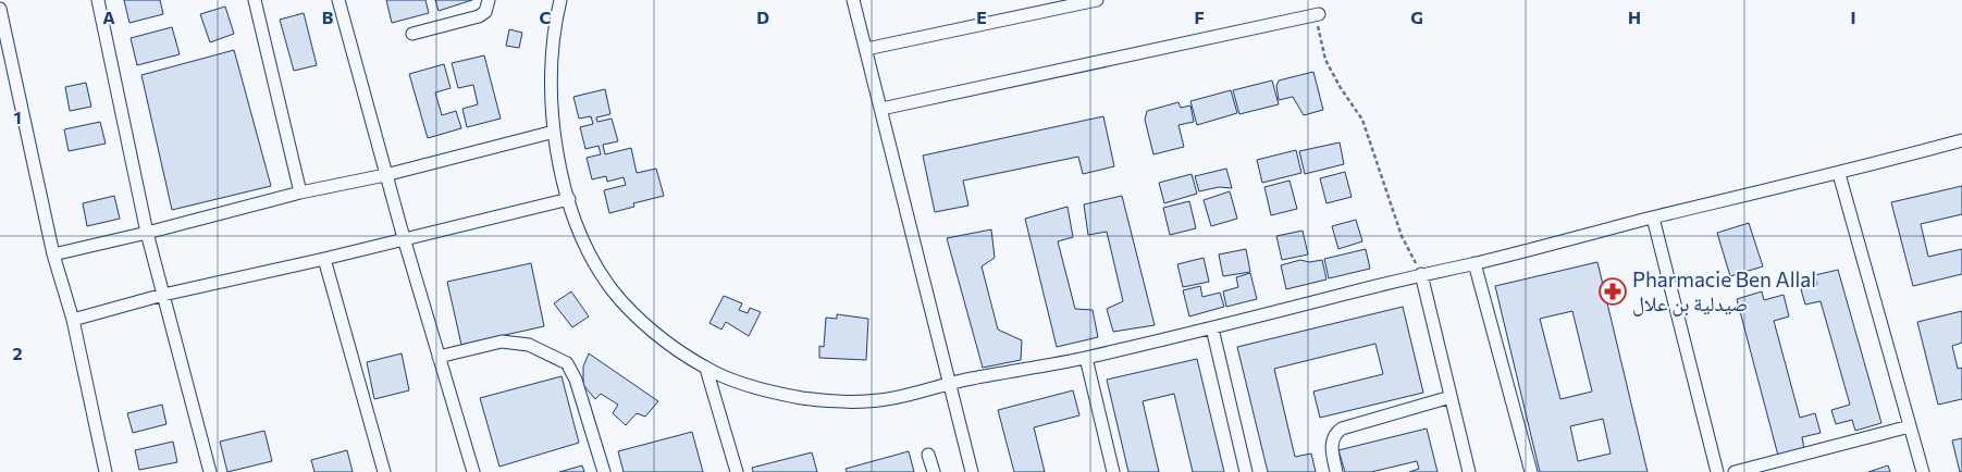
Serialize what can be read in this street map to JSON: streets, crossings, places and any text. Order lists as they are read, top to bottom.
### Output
{
  "places": {
    "pharmacy": ["Pharmacie Ben Allal صيدلية بن علال"]
  },
  "grid": {
    "columns": [
      "A",
      "B",
      "C",
      "D",
      "E",
      "F",
      "G",
      "H",
      "I"
    ],
    "rows": ["1", "2"]
  }
}
